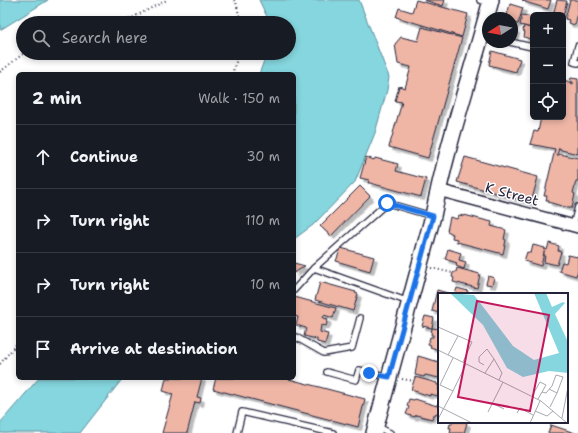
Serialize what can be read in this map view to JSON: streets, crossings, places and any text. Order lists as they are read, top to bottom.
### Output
{
  "streets": {
    "street": ["K Street"]
  },
  "north": "left",
  "page": {
    "map_buttons": ["+", "−"],
    "search": "Search here",
    "heading": ["2 min", "Walk · 150 m"],
    "list": [
      ["Continue", "30 m"],
      ["Turn right", "110 m"],
      ["Turn right", "10 m"],
      "Arrive at destination"
    ]
  }
}
